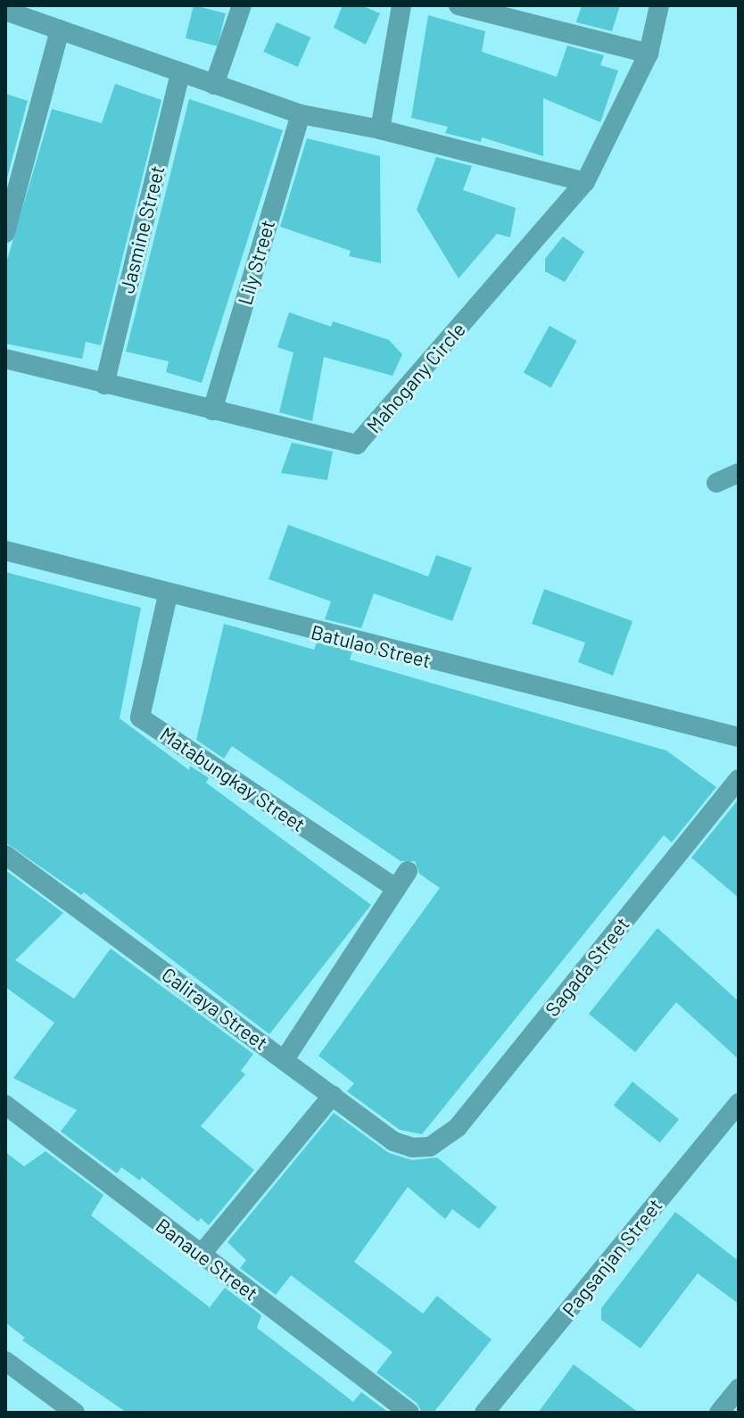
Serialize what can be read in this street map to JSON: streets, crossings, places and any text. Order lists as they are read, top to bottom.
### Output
{
  "streets": {
    "street": [
      "Jasmine Street",
      "Lily Street",
      "Mahogany Circle",
      "Batulao Street",
      "Matabungkay Street",
      "Sagada Street",
      "Caliraya Street",
      "Pagsanjan Street",
      "Banaue Street"
    ]
  },
  "crossings": [
    ["Jasmine Street", "Mahogany Circle"],
    ["Lily Street", "Mahogany Circle"],
    ["Batulao Street", "Matabungkay Street"],
    ["Sagada Street", "Caliraya Street"]
  ]
}
